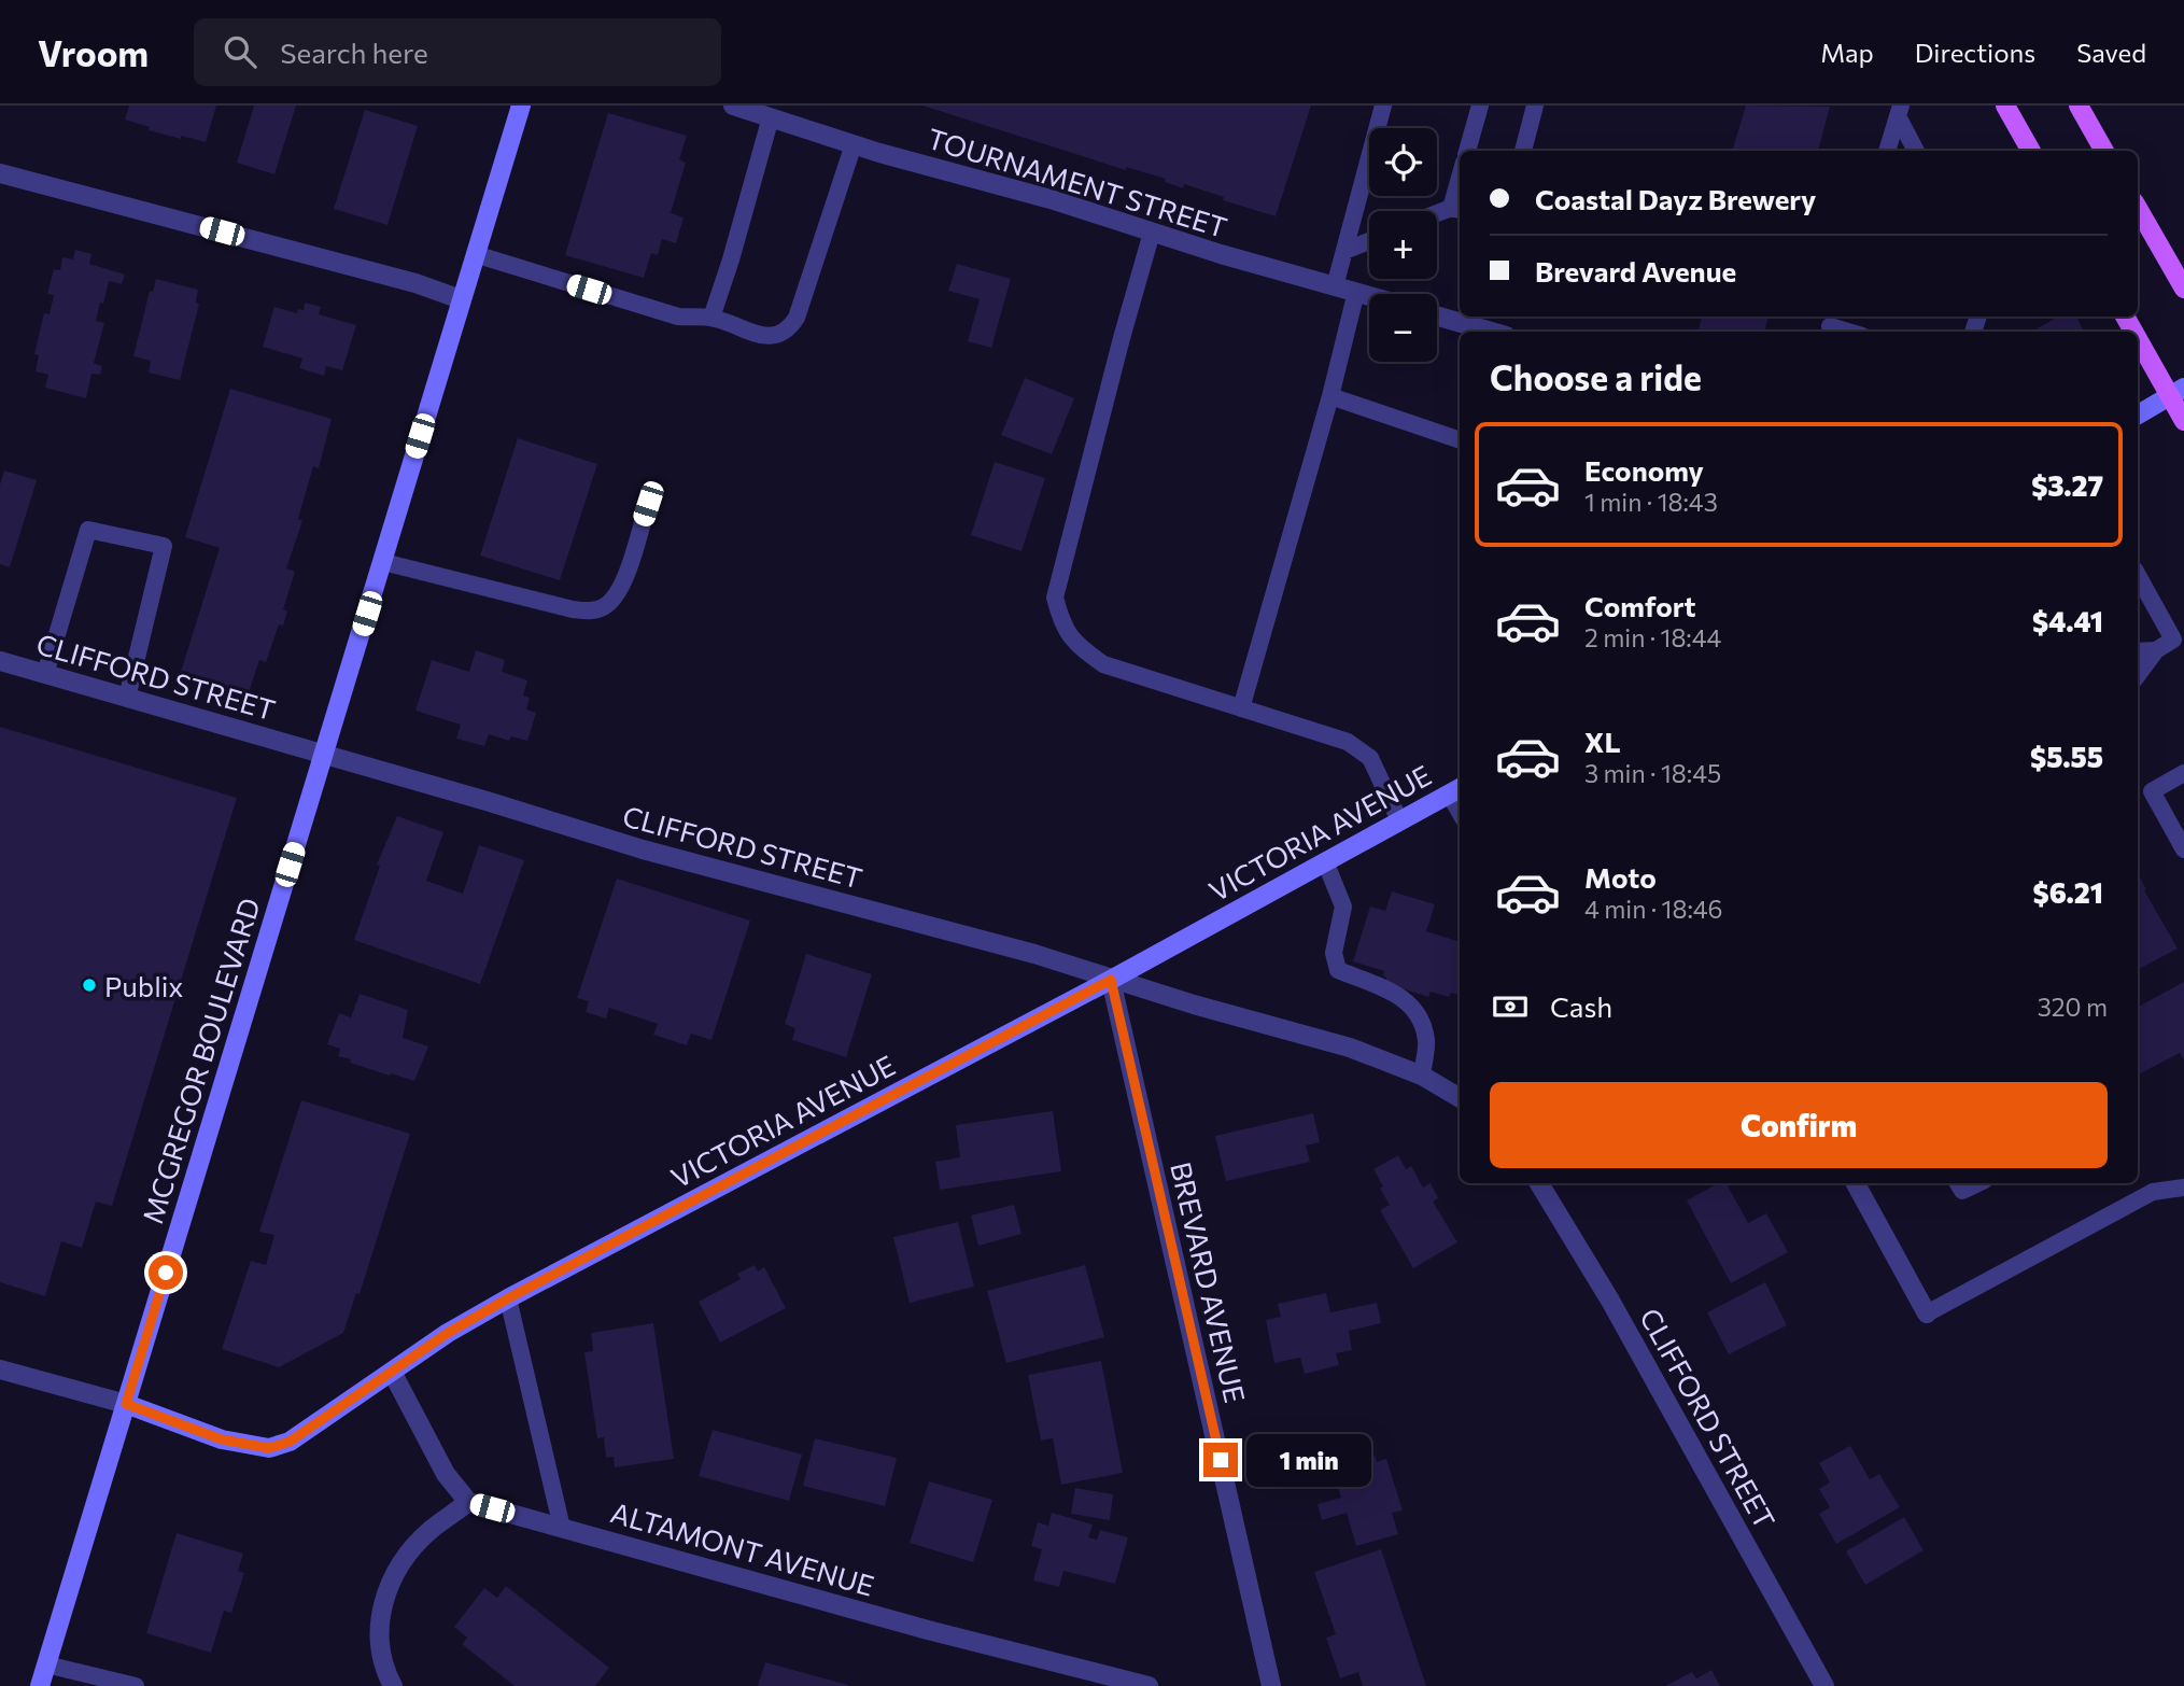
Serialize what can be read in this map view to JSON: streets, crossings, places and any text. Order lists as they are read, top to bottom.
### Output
{
  "streets": {
    "main road": ["VICTORIA AVENUE", "MCGREGOR BOULEVARD"],
    "street": [
      "TOURNAMENT STREET",
      "CLIFFORD STREET",
      "BREVARD AVENUE",
      "ALTAMONT AVENUE"
    ]
  },
  "crossings": [
    ["CLIFFORD STREET", "VICTORIA AVENUE"],
    ["CLIFFORD STREET", "MCGREGOR BOULEVARD"],
    ["CLIFFORD STREET", "BREVARD AVENUE"],
    ["VICTORIA AVENUE", "MCGREGOR BOULEVARD"],
    ["VICTORIA AVENUE", "BREVARD AVENUE"]
  ],
  "places": ["Publix"],
  "page": {
    "header": "Vroom",
    "search": "Search here",
    "nav": ["Map", "Directions", "Saved"],
    "map_buttons": ["+", "−"],
    "banner": ["Coastal Dayz Brewery", "Brevard Avenue"],
    "heading": "Choose a ride",
    "list": [
      {
        "name": "Economy",
        "note": "1 min · 18:43",
        "value": "$3.27"
      },
      {
        "name": "Comfort",
        "note": "2 min · 18:44",
        "value": "$4.41"
      },
      {
        "name": "XL",
        "note": "3 min · 18:45",
        "value": "$5.55"
      },
      {
        "name": "Moto",
        "note": "4 min · 18:46",
        "value": "$6.21"
      }
    ],
    "pay": ["Cash", "320 m"],
    "buttons": "Confirm",
    "bubble": "1 min"
  }
}
